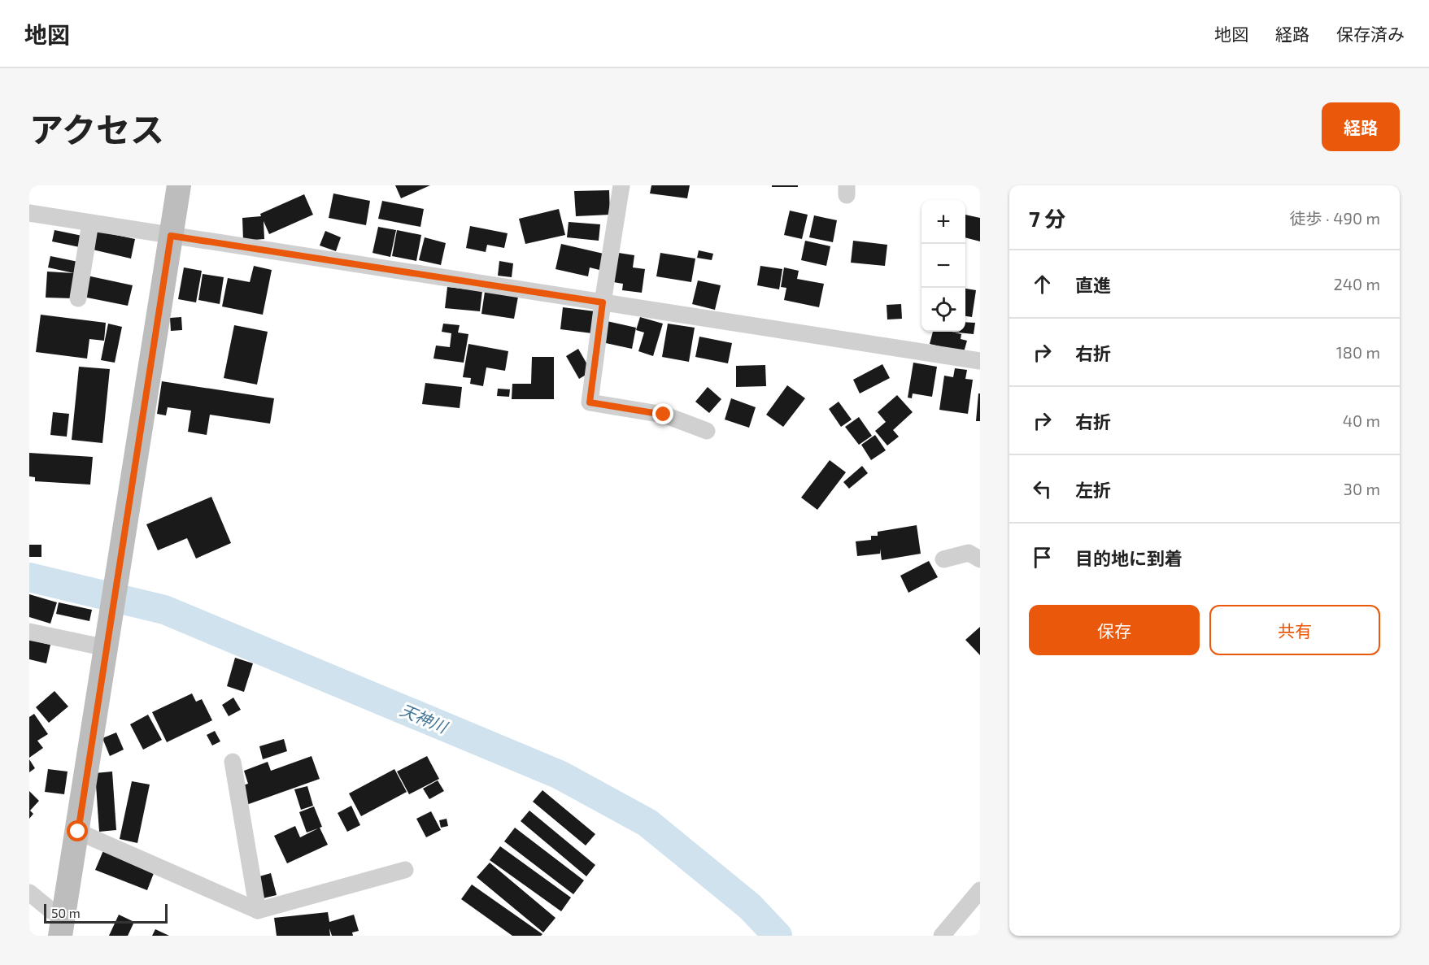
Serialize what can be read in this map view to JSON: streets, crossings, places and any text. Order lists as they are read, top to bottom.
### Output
{
  "water": ["天神川"],
  "scale_bar": "50 m",
  "page": {
    "header": "地図",
    "nav": ["地図", "経路", "保存済み"],
    "title": "アクセス",
    "buttons": [
      "経路",
      ["保存", "共有"]
    ],
    "heading": ["7 分", "徒歩 · 490 m"],
    "map_buttons": ["+", "−"],
    "list": [
      ["直進", "240 m"],
      ["右折", "180 m"],
      ["右折", "40 m"],
      ["左折", "30 m"],
      "目的地に到着"
    ],
    "scale": "50 m"
  }
}
